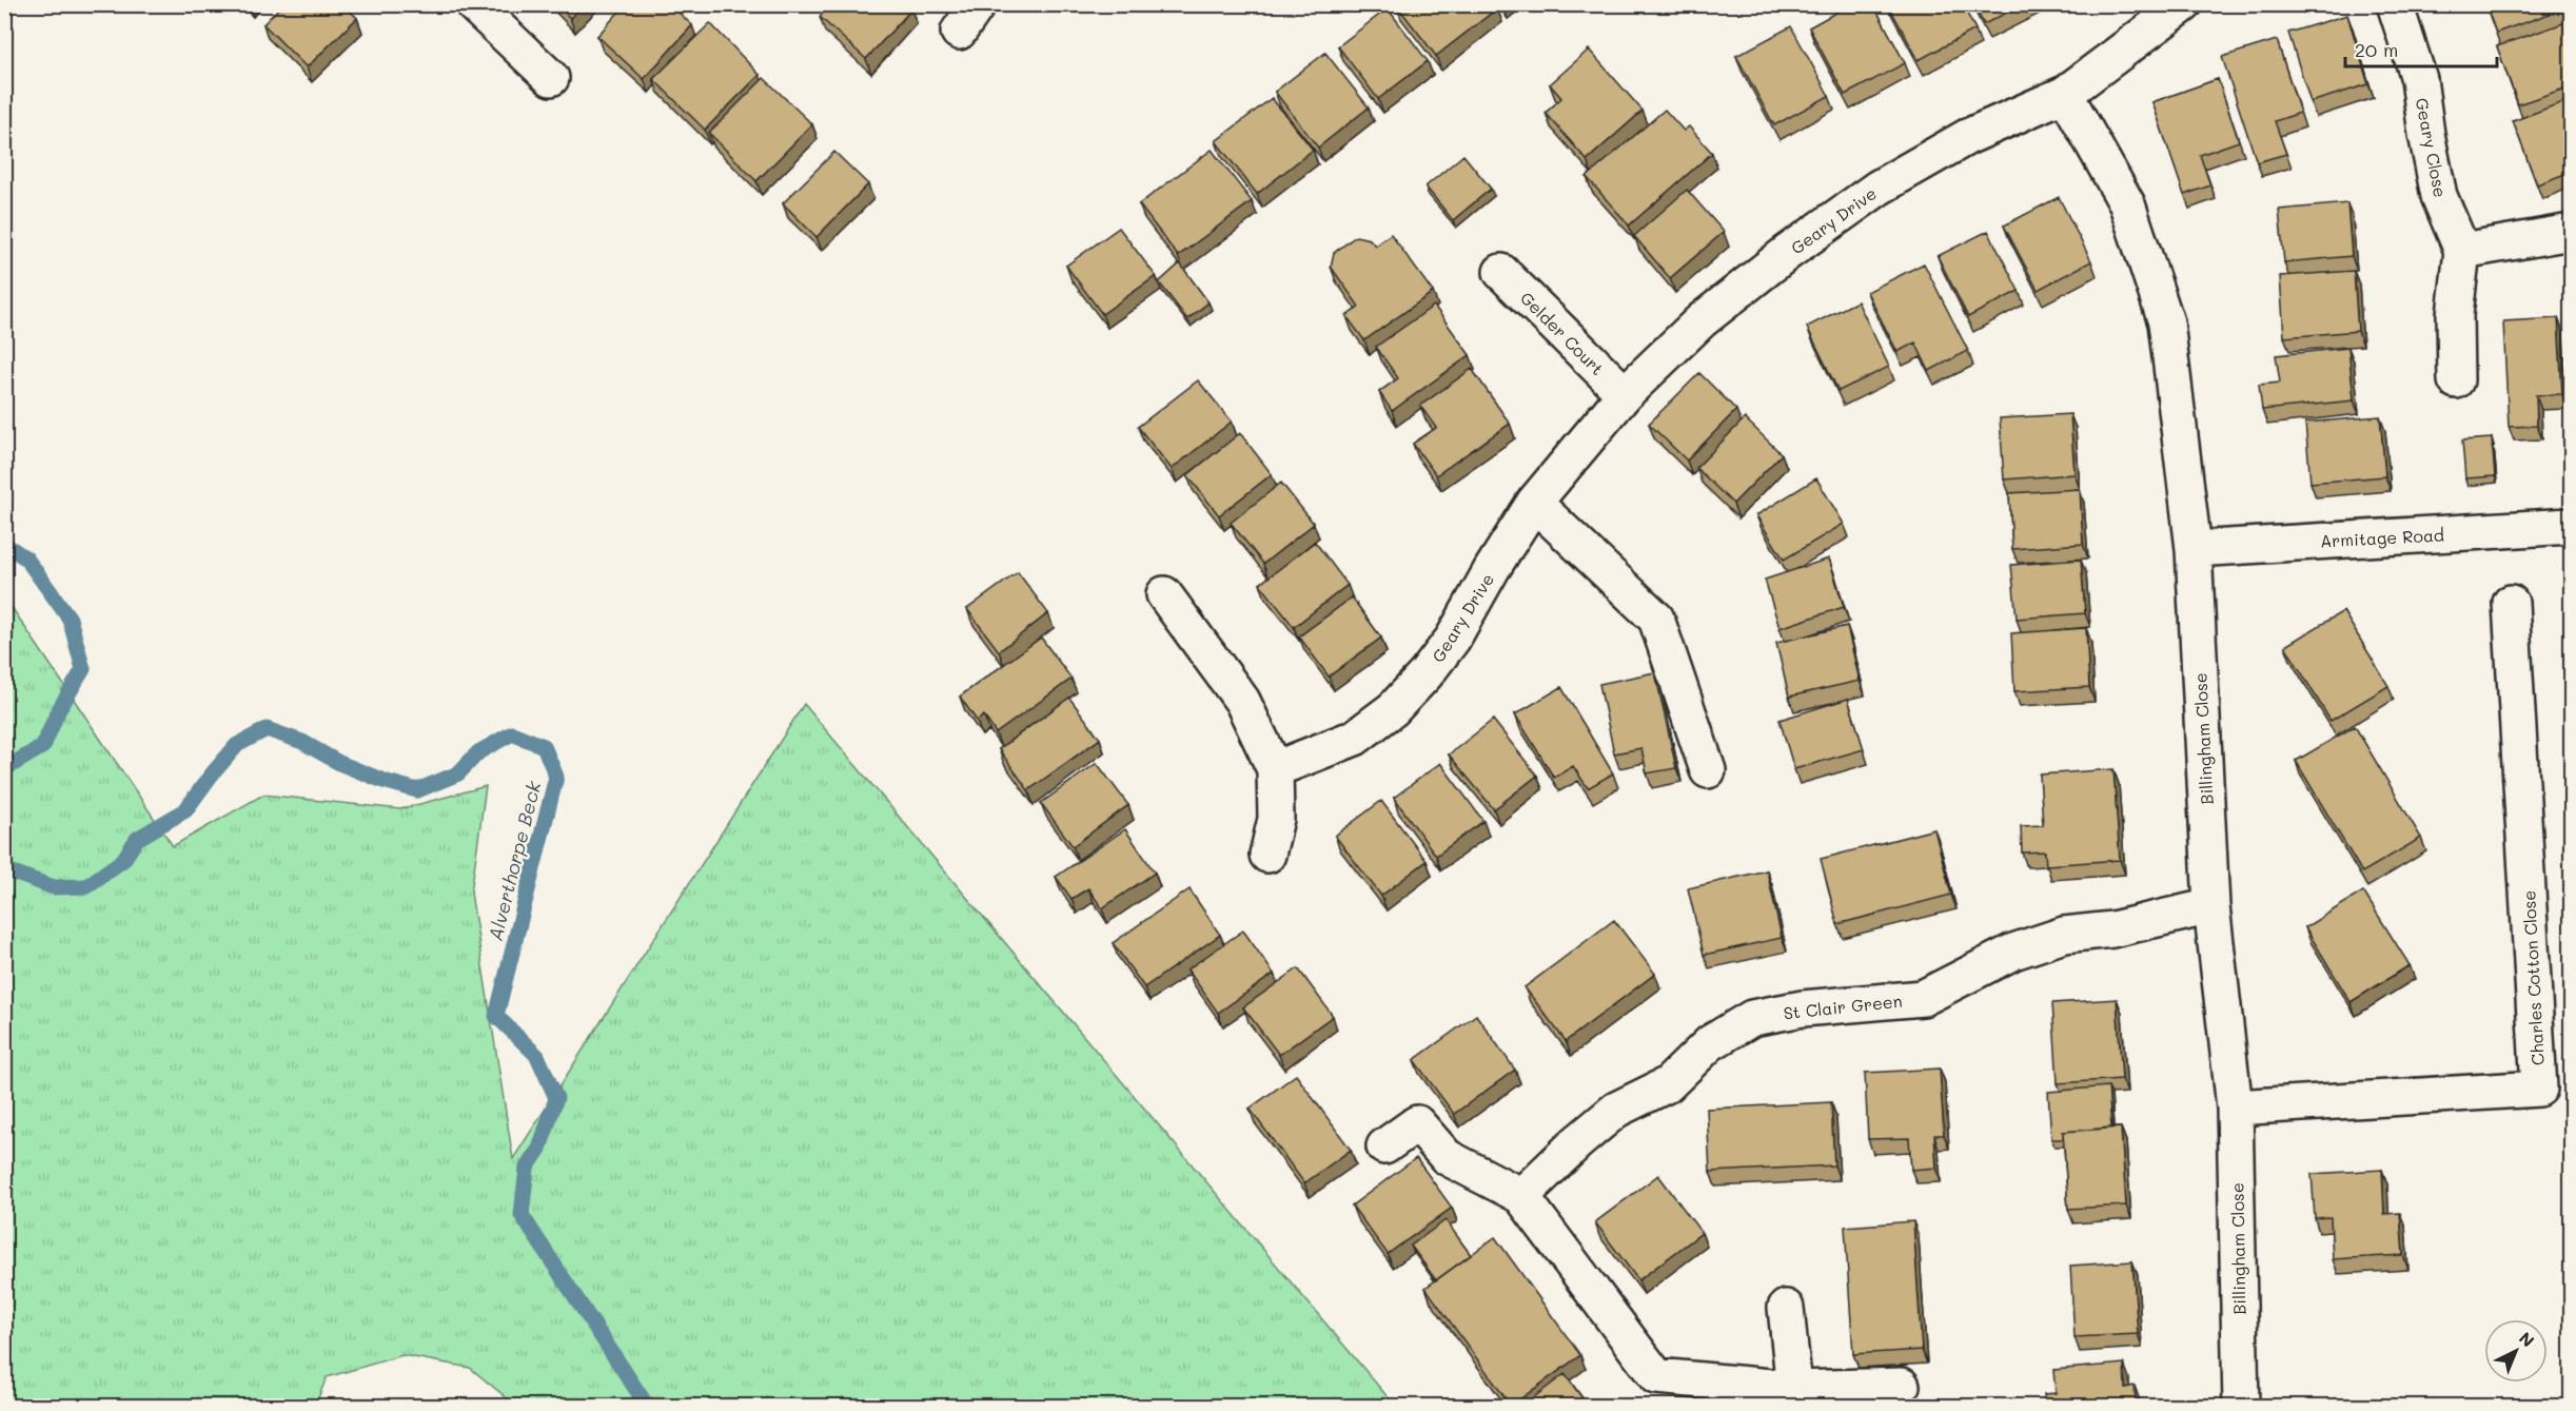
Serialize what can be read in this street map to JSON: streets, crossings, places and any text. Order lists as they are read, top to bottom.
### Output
{
  "streets": {
    "street": [
      "Geary Close",
      "Geary Drive",
      "Gelder Court",
      "Armitage Road",
      "Billingham Close",
      "Charles Cotton Close",
      "St Clair Green"
    ]
  },
  "crossings": [
    ["Geary Drive", "Gelder Court"],
    ["Geary Drive", "Billingham Close"],
    ["Armitage Road", "Billingham Close"],
    ["Billingham Close", "Charles Cotton Close"],
    ["Billingham Close", "St Clair Green"]
  ],
  "water": ["Alverthorpe Beck"],
  "scale_bar": "20 m",
  "north": "top right"
}
